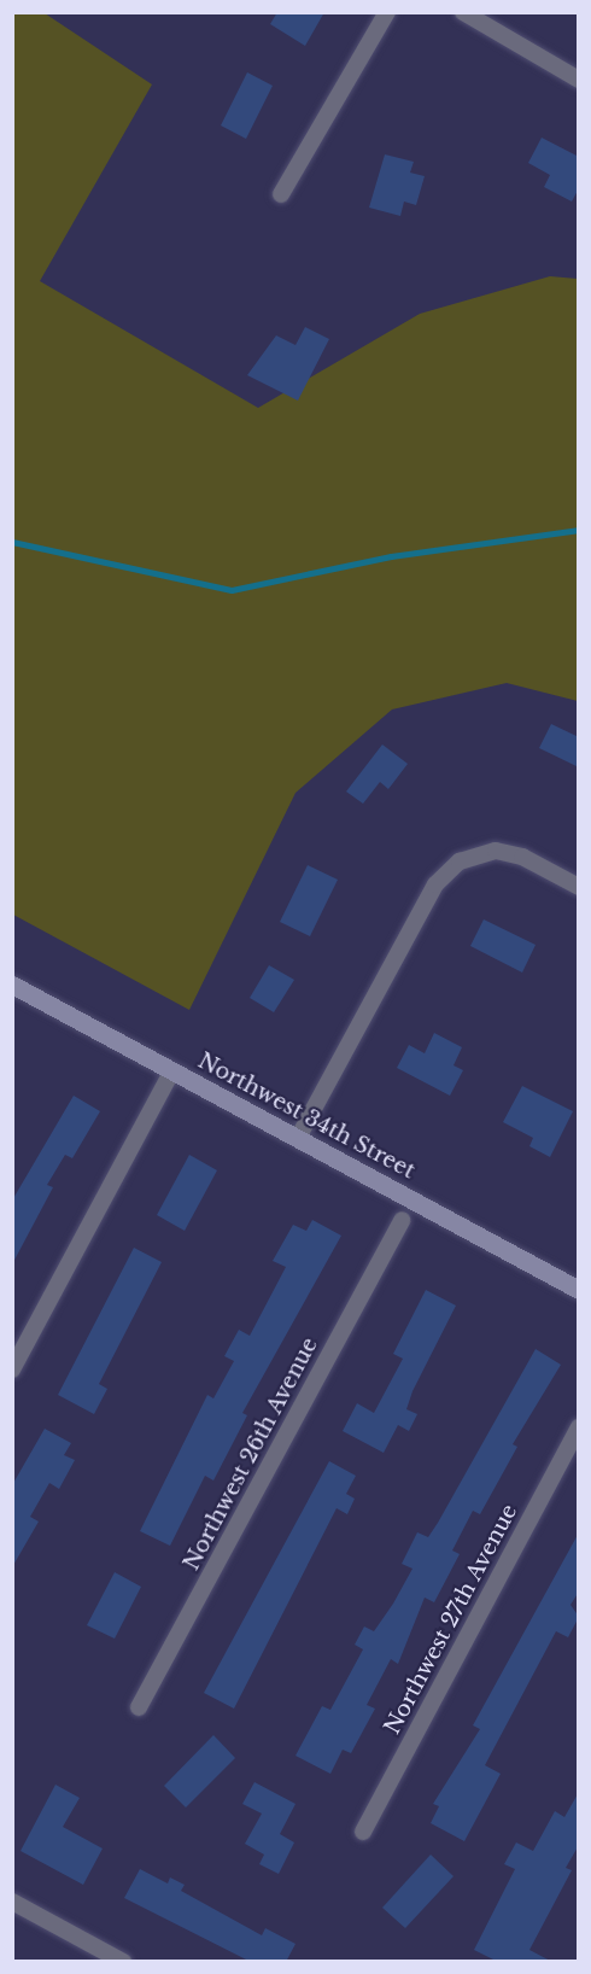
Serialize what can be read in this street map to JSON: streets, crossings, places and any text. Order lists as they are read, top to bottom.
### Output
{
  "streets": {
    "main road": ["Northwest 34th Street"],
    "street": ["Northwest 26th Avenue", "Northwest 27th Avenue"]
  }
}
